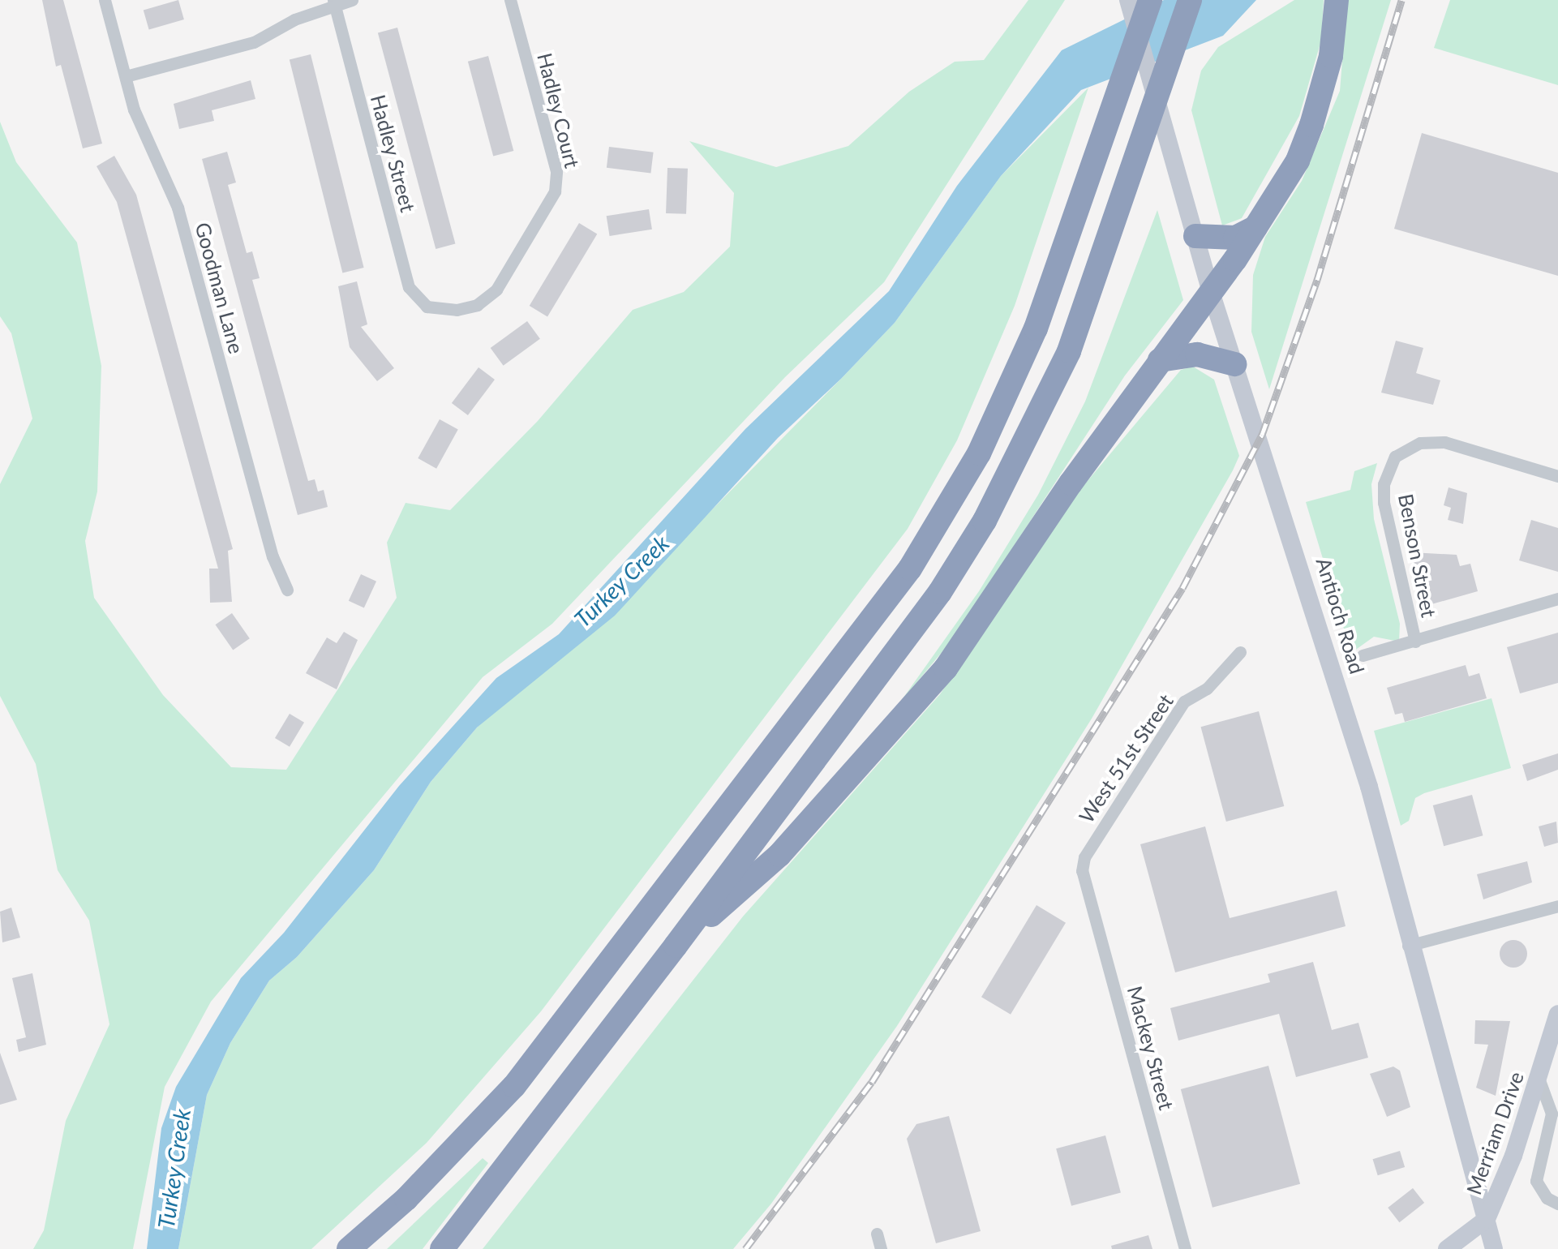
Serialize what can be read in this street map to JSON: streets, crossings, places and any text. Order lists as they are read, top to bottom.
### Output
{
  "streets": {
    "main road": ["Antioch Road", "Merriam Drive"],
    "street": [
      "Hadley Court",
      "Hadley Street",
      "Goodman Lane",
      "Benson Street",
      "West 51st Street",
      "Mackey Street"
    ]
  },
  "crossings": [
    ["Hadley Court", "Hadley Street"],
    ["Antioch Road", "Merriam Drive"],
    ["West 51st Street", "Mackey Street"]
  ],
  "water": ["Turkey Creek"]
}
